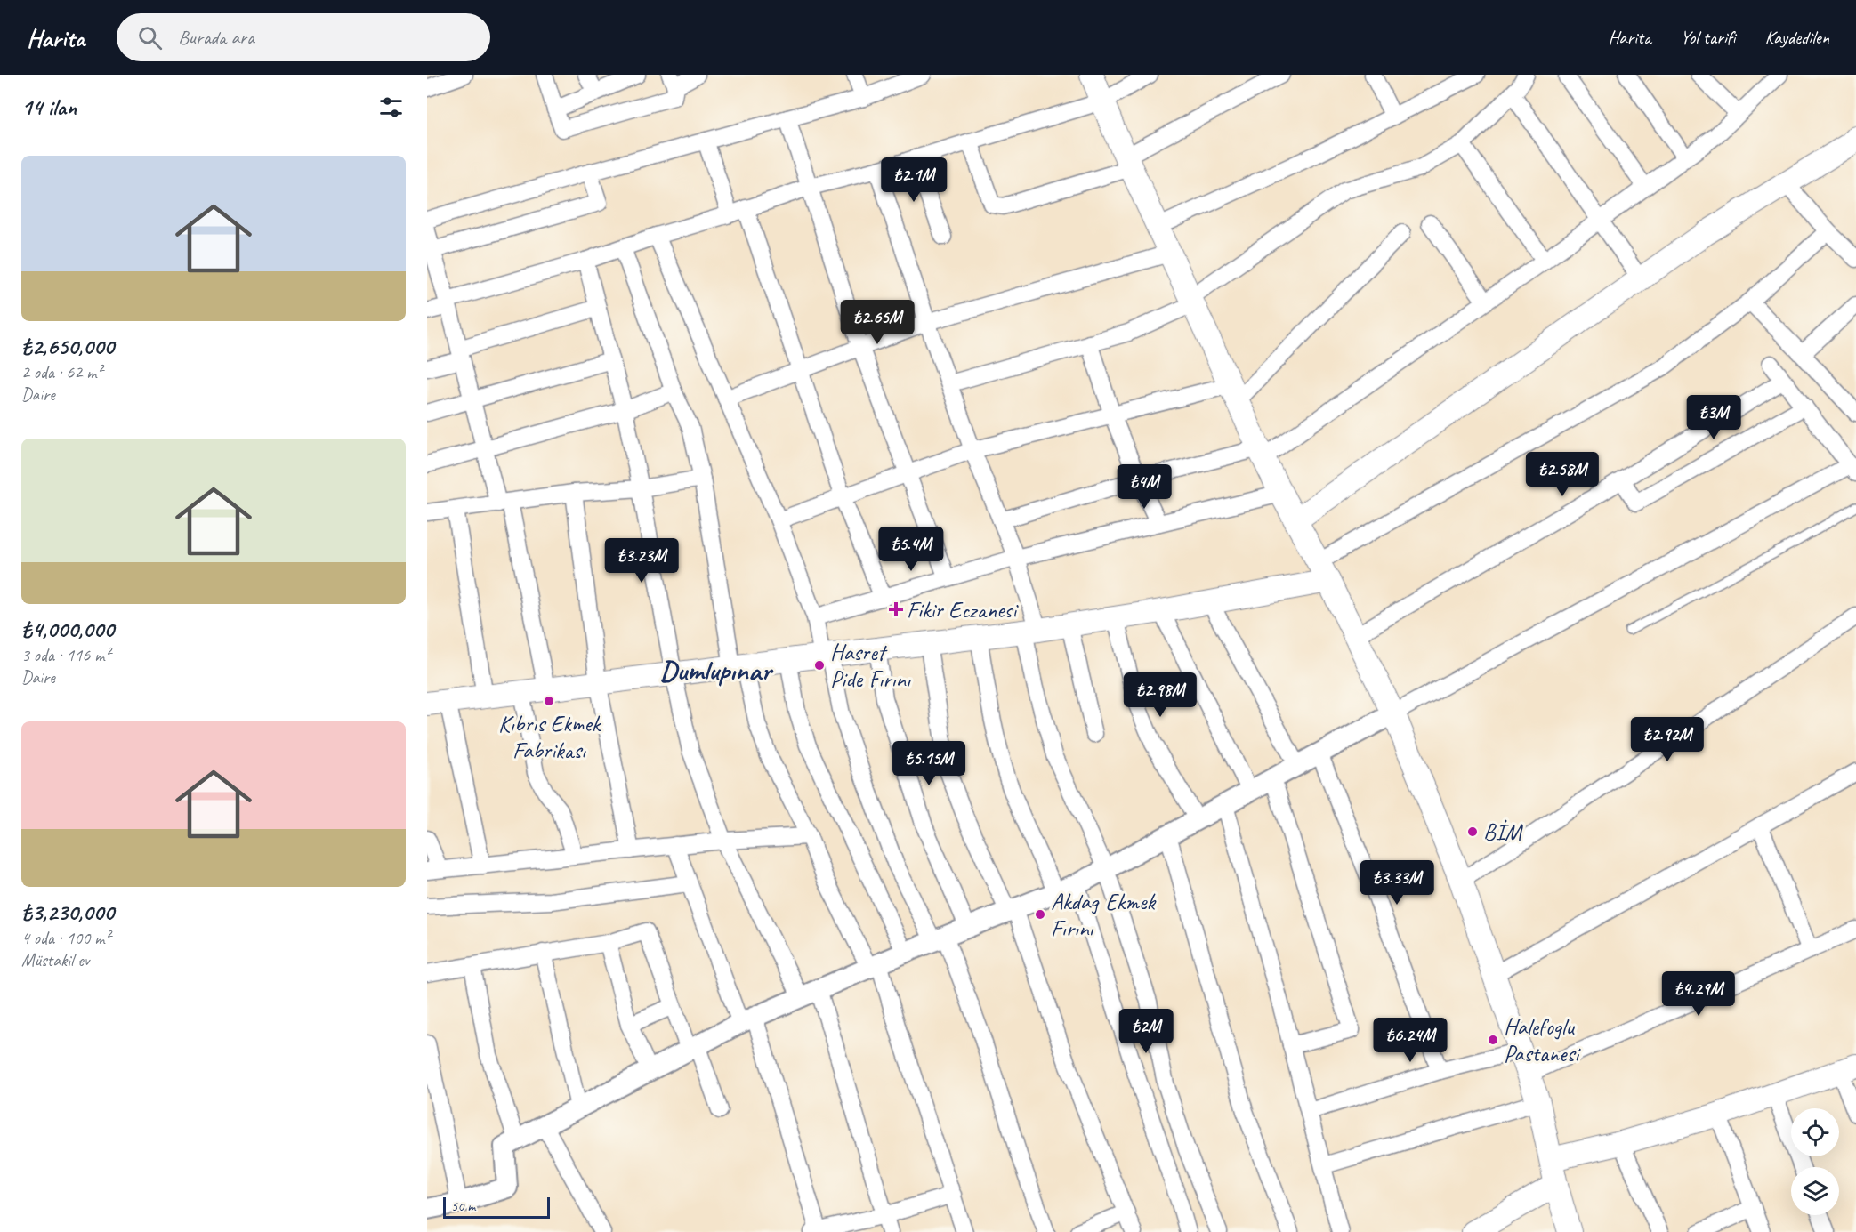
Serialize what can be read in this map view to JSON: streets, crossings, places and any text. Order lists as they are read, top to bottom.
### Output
{
  "districts": ["Dumlupınar"],
  "places": {
    "health": ["Fikir Eczanesi"],
    "other": [
      "Hasret Pide Fırını",
      "Kıbrıs Ekmek Fabrikası",
      "BİM",
      "Akdag Ekmek Fırını",
      "Halefoglu Pastanesi"
    ]
  },
  "scale_bar": "50 m",
  "page": {
    "header": "Harita",
    "search": "Burada ara",
    "nav": ["Harita", "Yol tarifi", "Kaydedilen"],
    "heading": "14 ilan",
    "list": [
      {
        "name": "₺2,650,000",
        "note": "2 oda · 62 m² · Daire"
      },
      {
        "name": "₺4,000,000",
        "note": "3 oda · 116 m² · Daire"
      },
      {
        "name": "₺3,230,000",
        "note": "4 oda · 100 m² · Müstakil ev"
      }
    ],
    "price": [
      "₺2.1M",
      "₺2.65M",
      "₺3M",
      "₺2.58M",
      "₺4M",
      "₺5.4M",
      "₺3.23M",
      "₺2.98M",
      "₺2.92M",
      "₺5.15M",
      "₺3.33M",
      "₺4.29M",
      "₺2M",
      "₺6.24M"
    ],
    "scale": "50 m"
  }
}
